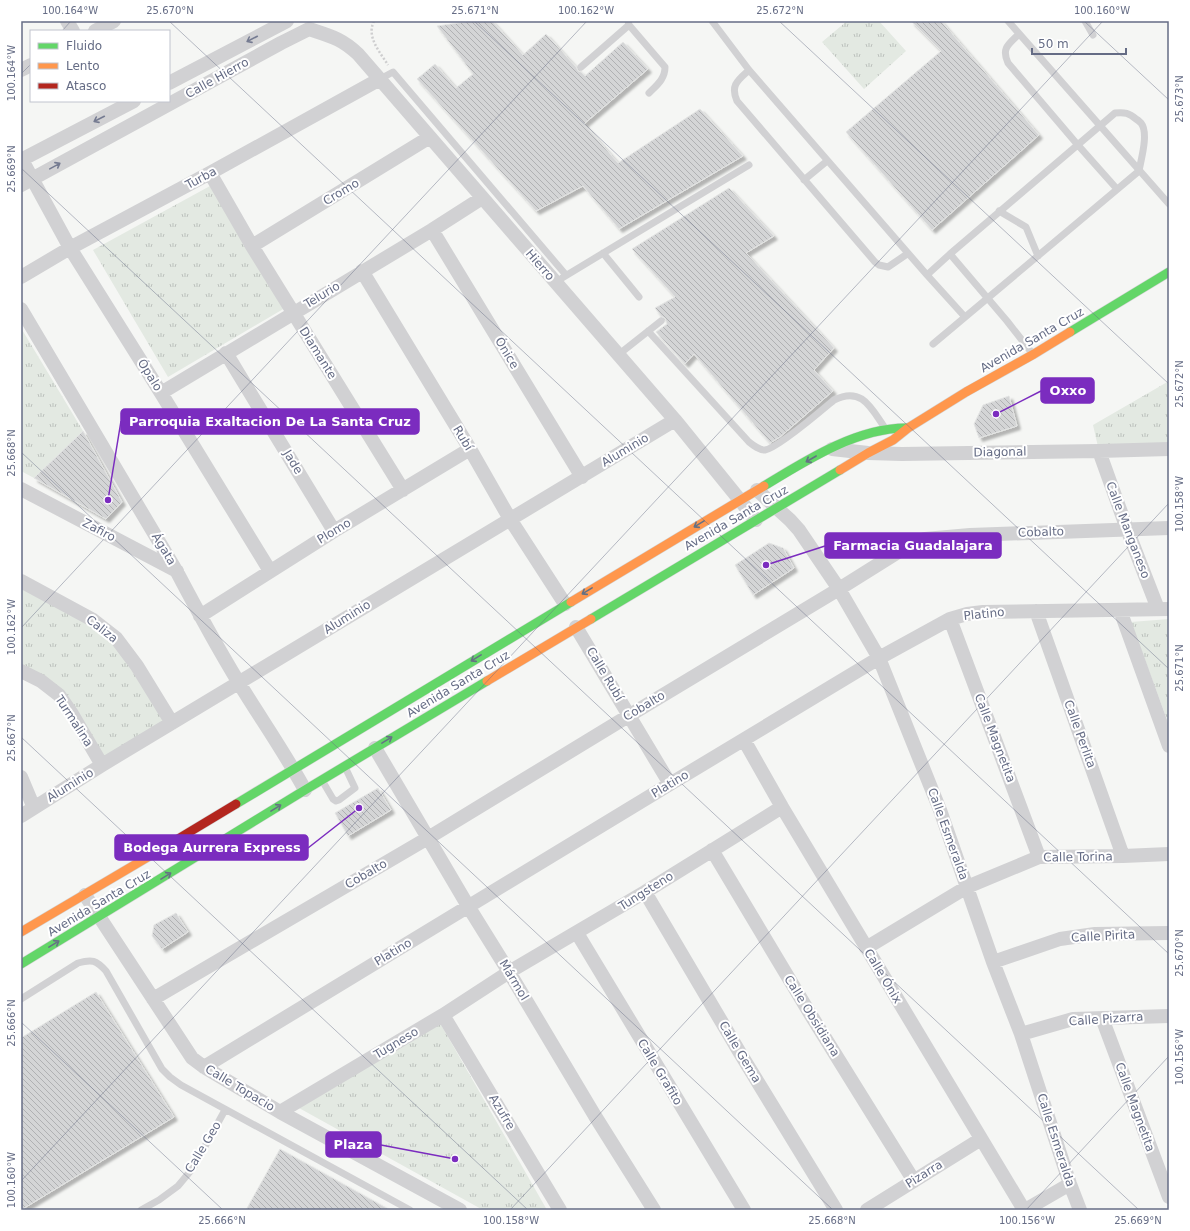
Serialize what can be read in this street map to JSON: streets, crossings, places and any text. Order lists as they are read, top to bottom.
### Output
{
  "streets": {
    "street": [
      "Calle Hierro",
      "Turba",
      "Cromo",
      "Hierro",
      "Telurio",
      "Avenida Santa Cruz",
      "Diamante",
      "Ónice",
      "Ópalo",
      "Rubí",
      "Aluminio",
      "Diagonal",
      "Jade",
      "Zafiro",
      "Calle Manganeso",
      "Plomo",
      "Cobalto",
      "Ágata",
      "Platino",
      "Caliza",
      "Calle Rubí",
      "Turmalina",
      "Calle Perlita",
      "Calle Magnetita",
      "Calle Esmeralda",
      "Calle Torina",
      "Tungsteno",
      "Calle Pirita",
      "Calle Ónix",
      "Mármol",
      "Calle Obsidiana",
      "Calle Pizarra",
      "Tugneso",
      "Calle Gema",
      "Calle Grafito",
      "Calle Topacio",
      "Azufre",
      "Pizarra"
    ],
    "lane": ["Calle Geo"]
  },
  "crossings": [
    ["Calle Hierro", "Hierro"],
    ["Calle Hierro", "Ópalo"],
    ["Turba", "Hierro"],
    ["Turba", "Diamante"],
    ["Turba", "Ópalo"],
    ["Cromo", "Hierro"],
    ["Cromo", "Diamante"],
    ["Hierro", "Telurio"],
    ["Hierro", "Avenida Santa Cruz"],
    ["Hierro", "Aluminio"],
    ["Telurio", "Diamante"],
    ["Telurio", "Ónice"],
    ["Telurio", "Ópalo"],
    ["Telurio", "Rubí"],
    ["Telurio", "Jade"],
    ["Avenida Santa Cruz", "Rubí"],
    ["Avenida Santa Cruz", "Diagonal"],
    ["Avenida Santa Cruz", "Ágata"],
    ["Avenida Santa Cruz", "Calle Rubí"],
    ["Avenida Santa Cruz", "Calle Esmeralda"],
    ["Avenida Santa Cruz", "Mármol"],
    ["Avenida Santa Cruz", "Calle Topacio"],
    ["Diamante", "Plomo"],
    ["Ónice", "Aluminio"],
    ["Ópalo", "Plomo"],
    ["Rubí", "Aluminio"],
    ["Rubí", "Plomo"],
    ["Aluminio", "Ágata"],
    ["Aluminio", "Caliza"],
    ["Aluminio", "Turmalina"],
    ["Diagonal", "Calle Manganeso"],
    ["Jade", "Plomo"],
    ["Zafiro", "Ágata"],
    ["Calle Manganeso", "Cobalto"],
    ["Calle Manganeso", "Platino"],
    ["Plomo", "Ágata"],
    ["Cobalto", "Calle Rubí"],
    ["Cobalto", "Calle Esmeralda"],
    ["Cobalto", "Mármol"],
    ["Cobalto", "Calle Topacio"],
    ["Platino", "Calle Rubí"],
    ["Platino", "Calle Perlita"],
    ["Platino", "Calle Magnetita"],
    ["Platino", "Calle Esmeralda"],
    ["Platino", "Calle Ónix"],
    ["Platino", "Mármol"],
    ["Platino", "Calle Topacio"],
    ["Calle Perlita", "Calle Torina"],
    ["Calle Magnetita", "Calle Torina"],
    ["Calle Magnetita", "Calle Pizarra"],
    ["Calle Esmeralda", "Calle Torina"],
    ["Calle Esmeralda", "Calle Pirita"],
    ["Calle Esmeralda", "Calle Pizarra"],
    ["Calle Torina", "Calle Ónix"],
    ["Tungsteno", "Calle Ónix"],
    ["Tungsteno", "Mármol"],
    ["Tungsteno", "Calle Obsidiana"],
    ["Tungsteno", "Tugneso"],
    ["Tungsteno", "Calle Gema"],
    ["Tungsteno", "Calle Grafito"],
    ["Calle Ónix", "Pizarra"],
    ["Mármol", "Tugneso"],
    ["Calle Obsidiana", "Pizarra"],
    ["Tugneso", "Calle Topacio"],
    ["Tugneso", "Azufre"]
  ],
  "places": [
    "Oxxo",
    "Parroquia Exaltacion De La Santa Cruz",
    "Farmacia Guadalajara",
    "Bodega Aurrera Express",
    "Plaza"
  ],
  "legend": ["Fluido", "Lento", "Atasco"],
  "scale_bar": "50 m",
  "coordinates": [
    "100.164°W",
    "25.670°N",
    "25.671°N",
    "100.162°W",
    "25.672°N",
    "100.160°W",
    "25.673°N",
    "25.669°N",
    "25.668°N",
    "100.158°W",
    "25.667°N",
    "25.666°N",
    "100.156°W"
  ]
}
